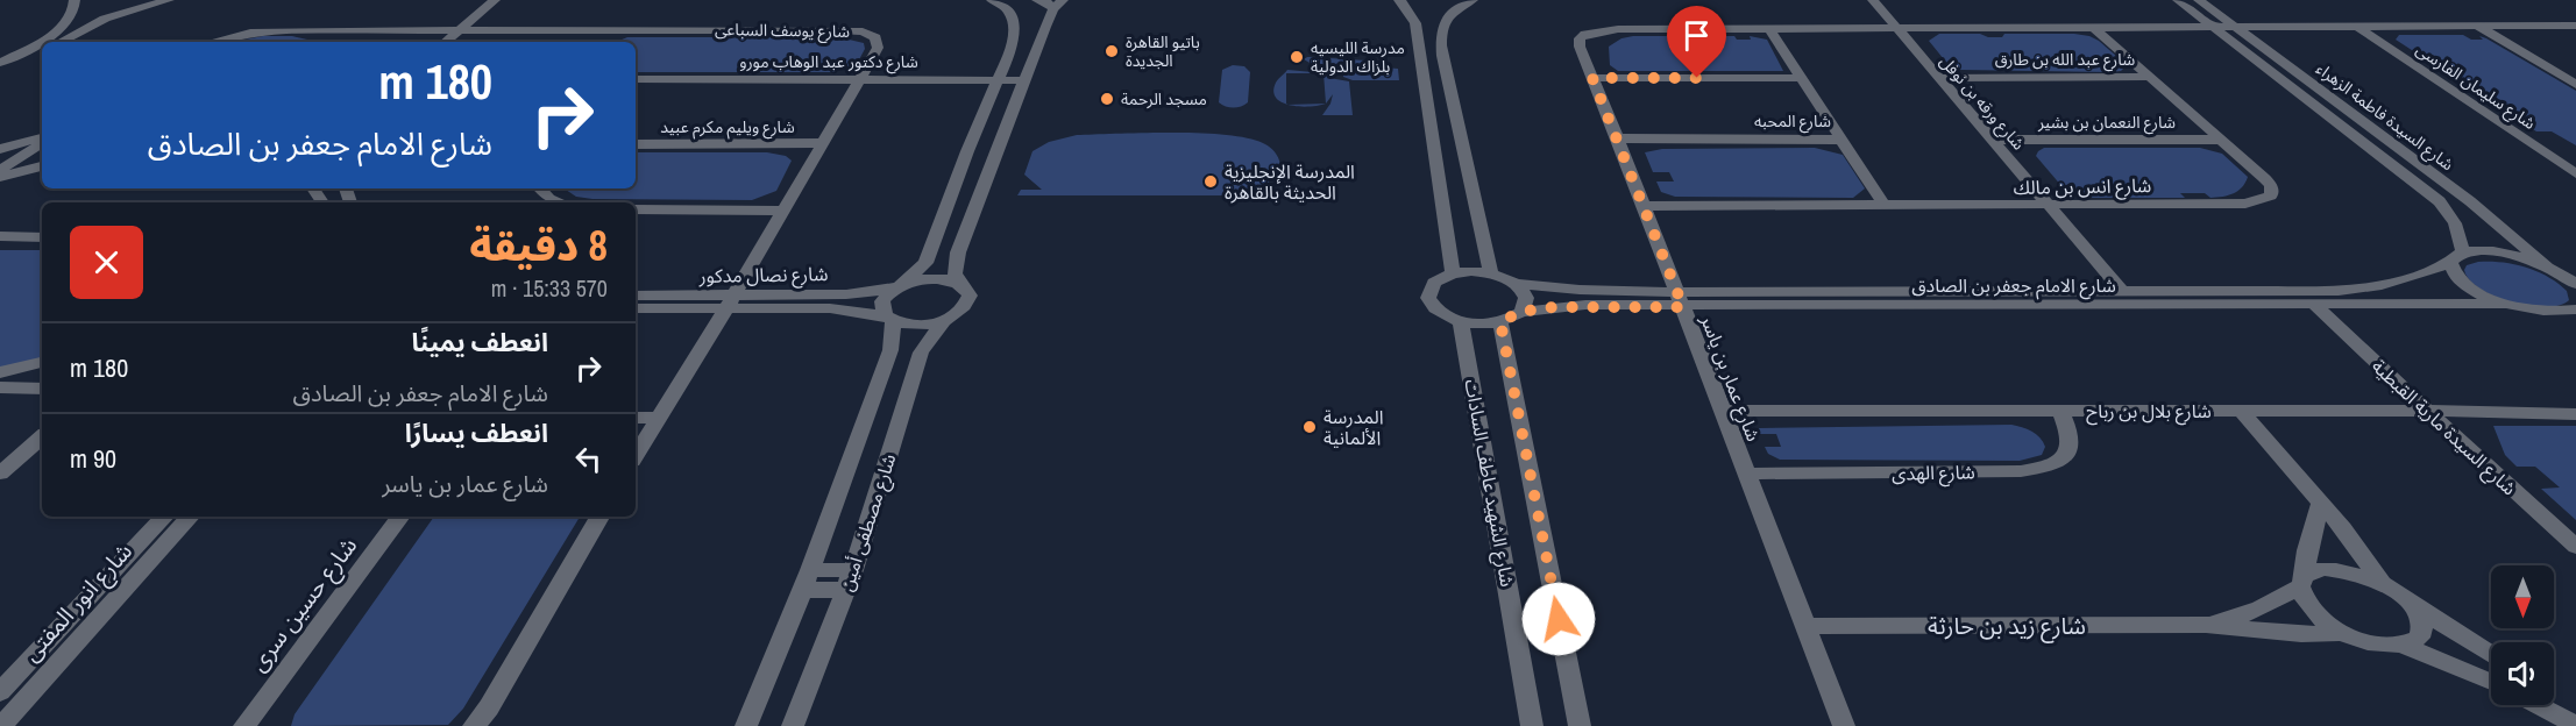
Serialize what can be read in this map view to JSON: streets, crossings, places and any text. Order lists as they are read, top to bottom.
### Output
{
  "streets": {
    "street": [
      "شارع يوسف السباعى",
      "شارع عبد الله بن طارق",
      "شارع دكتور عبد الوهاب مورو",
      "شارع سليمان الفارسى",
      "شارع ورقه بن نوفل",
      "شارع السيدة فاطمة الزهراء",
      "شارع المحبه",
      "شارع النعمان بن بشير",
      "شارع ويليم مكرم عبيد",
      "شارع انس بن مالك",
      "شارع نصال مدكور",
      "شارع الامام جعفر بن الصادق",
      "شارع عمار بن ياسر",
      "شارع بلال بن رباح",
      "شارع السيدة مارية القبطية",
      "شارع الهدى",
      "شارع الشهيد عاطف السادات",
      "شارع مصطفى أمين",
      "شارع انور المفتى",
      "شارع حسين سرى",
      "شارع زيد بن حارثة"
    ]
  },
  "crossings": [
    ["شارع يوسف السباعى", "شارع دكتور عبد الوهاب مورو"],
    ["شارع يوسف السباعى", "شارع ويليم مكرم عبيد"],
    ["شارع يوسف السباعى", "شارع نصال مدكور"],
    ["شارع عبد الله بن طارق", "شارع ورقه بن نوفل"],
    ["شارع عبد الله بن طارق", "شارع انس بن مالك"],
    ["شارع سليمان الفارسى", "شارع عمار بن ياسر"],
    ["شارع ورقه بن نوفل", "شارع النعمان بن بشير"],
    ["شارع ورقه بن نوفل", "شارع انس بن مالك"],
    ["شارع ورقه بن نوفل", "شارع الامام جعفر بن الصادق"],
    ["شارع ورقه بن نوفل", "شارع عمار بن ياسر"],
    ["شارع السيدة فاطمة الزهراء", "شارع الامام جعفر بن الصادق"],
    ["شارع السيدة فاطمة الزهراء", "شارع عمار بن ياسر"],
    ["شارع المحبه", "شارع عمار بن ياسر"],
    ["شارع النعمان بن بشير", "شارع انس بن مالك"],
    ["شارع انس بن مالك", "شارع عمار بن ياسر"],
    ["شارع نصال مدكور", "شارع مصطفى أمين"],
    ["شارع الامام جعفر بن الصادق", "شارع عمار بن ياسر"],
    ["شارع الامام جعفر بن الصادق", "شارع السيدة مارية القبطية"],
    ["شارع عمار بن ياسر", "شارع بلال بن رباح"],
    ["شارع عمار بن ياسر", "شارع الهدى"],
    ["شارع عمار بن ياسر", "شارع زيد بن حارثة"],
    ["شارع بلال بن رباح", "شارع السيدة مارية القبطية"],
    ["شارع بلال بن رباح", "شارع الهدى"]
  ],
  "places": [
    "باتيو القاهرة الجديدة",
    "مدرسة الليسيه بلزاك الدولية",
    "مسجد الرحمة",
    "المدرسة الإنجليزية الحديثة بالقاهرة",
    "المدرسة الألمانية"
  ],
  "north": "bottom",
  "page": {
    "turn": ["180 m", "شارع الامام جعفر بن الصادق"],
    "heading": ["8 دقيقة", "570 m · 15:33"],
    "list": [
      {
        "name": "انعطف يمينًا",
        "note": "شارع الامام جعفر بن الصادق",
        "value": "180 m"
      },
      {
        "name": "انعطف يسارًا",
        "note": "شارع عمار بن ياسر",
        "value": "90 m"
      }
    ]
  }
}
